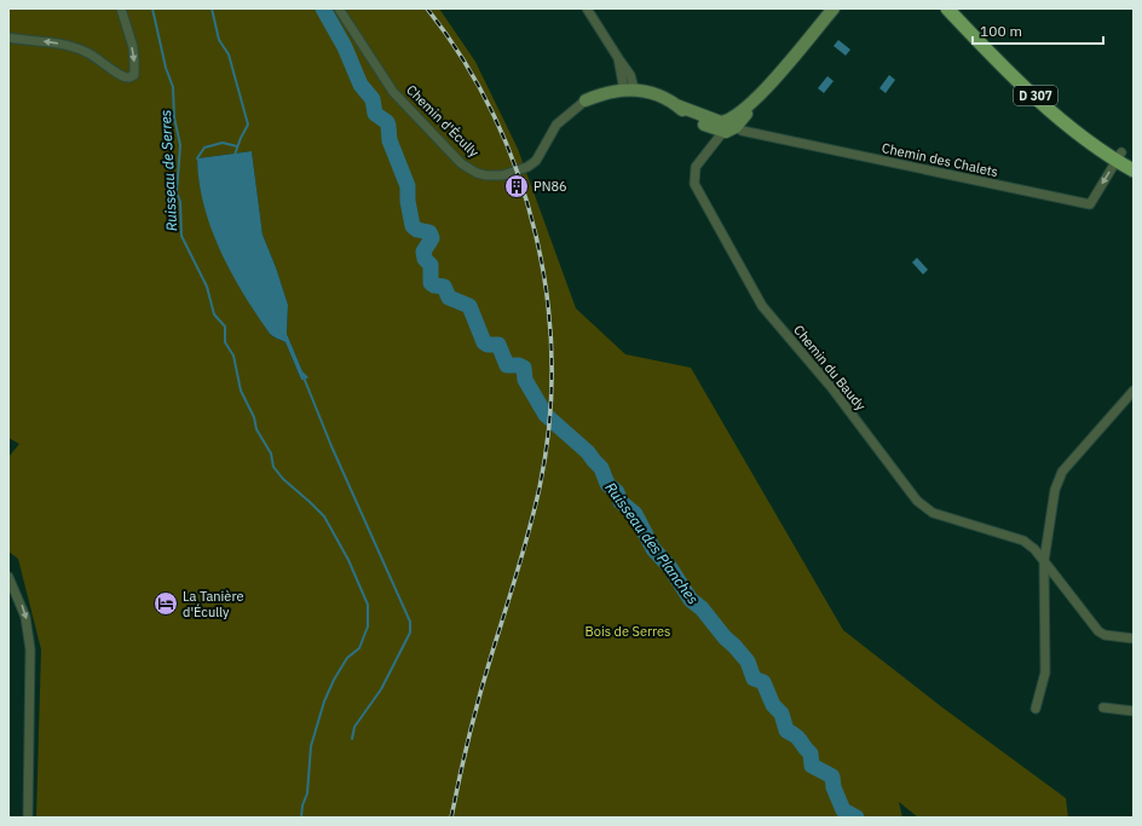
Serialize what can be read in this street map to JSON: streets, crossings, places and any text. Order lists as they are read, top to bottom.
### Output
{
  "streets": {
    "main road": ["D 307"],
    "street": ["Chemin d'Écully", "Chemin des Chalets", "Chemin du Baudy"]
  },
  "crossings": [
    ["D 307", "Chemin des Chalets"],
    ["Chemin des Chalets", "Chemin du Baudy"]
  ],
  "one_way": ["Chemin des Chalets"],
  "water": ["Ruisseau de Serres", "Ruisseau des Planches"],
  "parks": ["Bois de Serres"],
  "places": {
    "building": ["PN86"],
    "hotel": ["La Tanière d'Écully"]
  },
  "scale_bar": "100 m"
}
